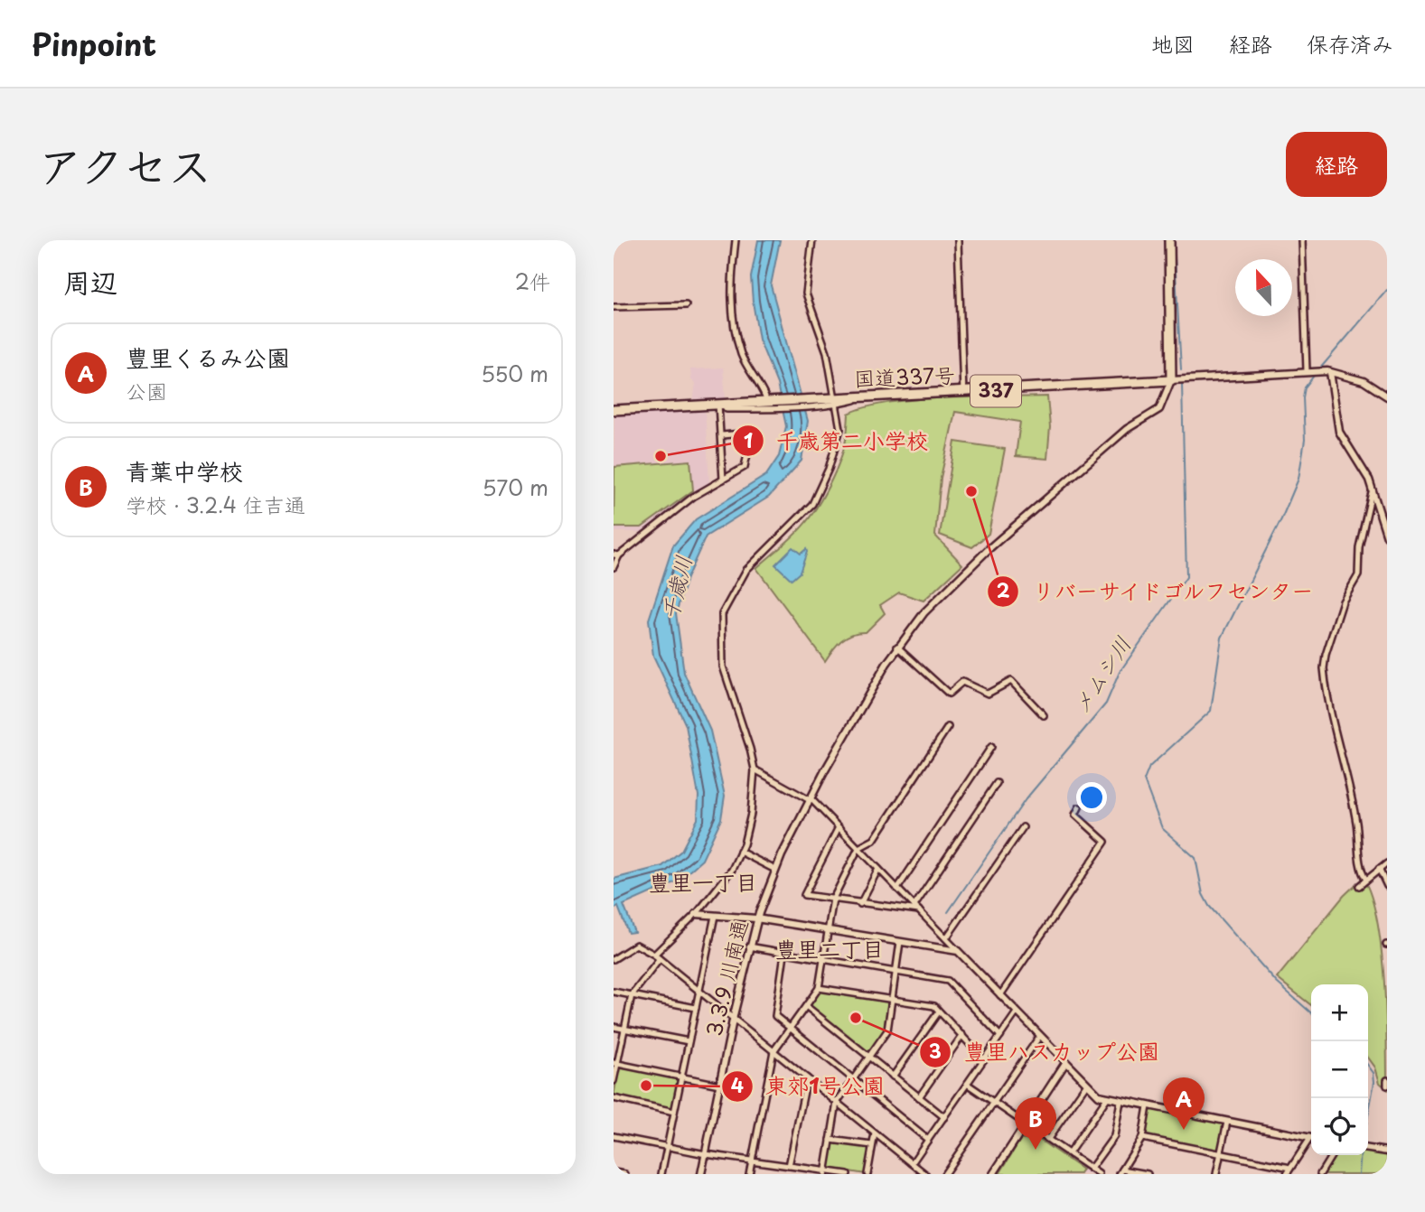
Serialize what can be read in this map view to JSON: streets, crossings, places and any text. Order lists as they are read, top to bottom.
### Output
{
  "streets": {
    "highway": ["国道337号", "337"],
    "street": ["3.3.9 川南通"]
  },
  "crossings": [
    ["国道337号", "3.3.9 川南通"]
  ],
  "districts": ["豊里一丁目", "豊里二丁目"],
  "water": ["千歳川", "メムシ川"],
  "places": [
    "千歳第二小学校",
    "リバーサイドゴルフセンター",
    "豊里ハスカップ公園",
    "東郊1号公園"
  ],
  "north": "top",
  "page": {
    "header": "Pinpoint",
    "nav": ["地図", "経路", "保存済み"],
    "title": "アクセス",
    "buttons": "経路",
    "heading": ["周辺", "2件"],
    "list": [
      {
        "mark": "A",
        "name": "豊里くるみ公園",
        "note": "公園",
        "value": "550 m"
      },
      {
        "mark": "B",
        "name": "青葉中学校",
        "note": "学校 · 3.2.4 住吉通",
        "value": "570 m"
      }
    ],
    "map_buttons": ["+", "−"],
    "pins": ["A", "B"]
  }
}
